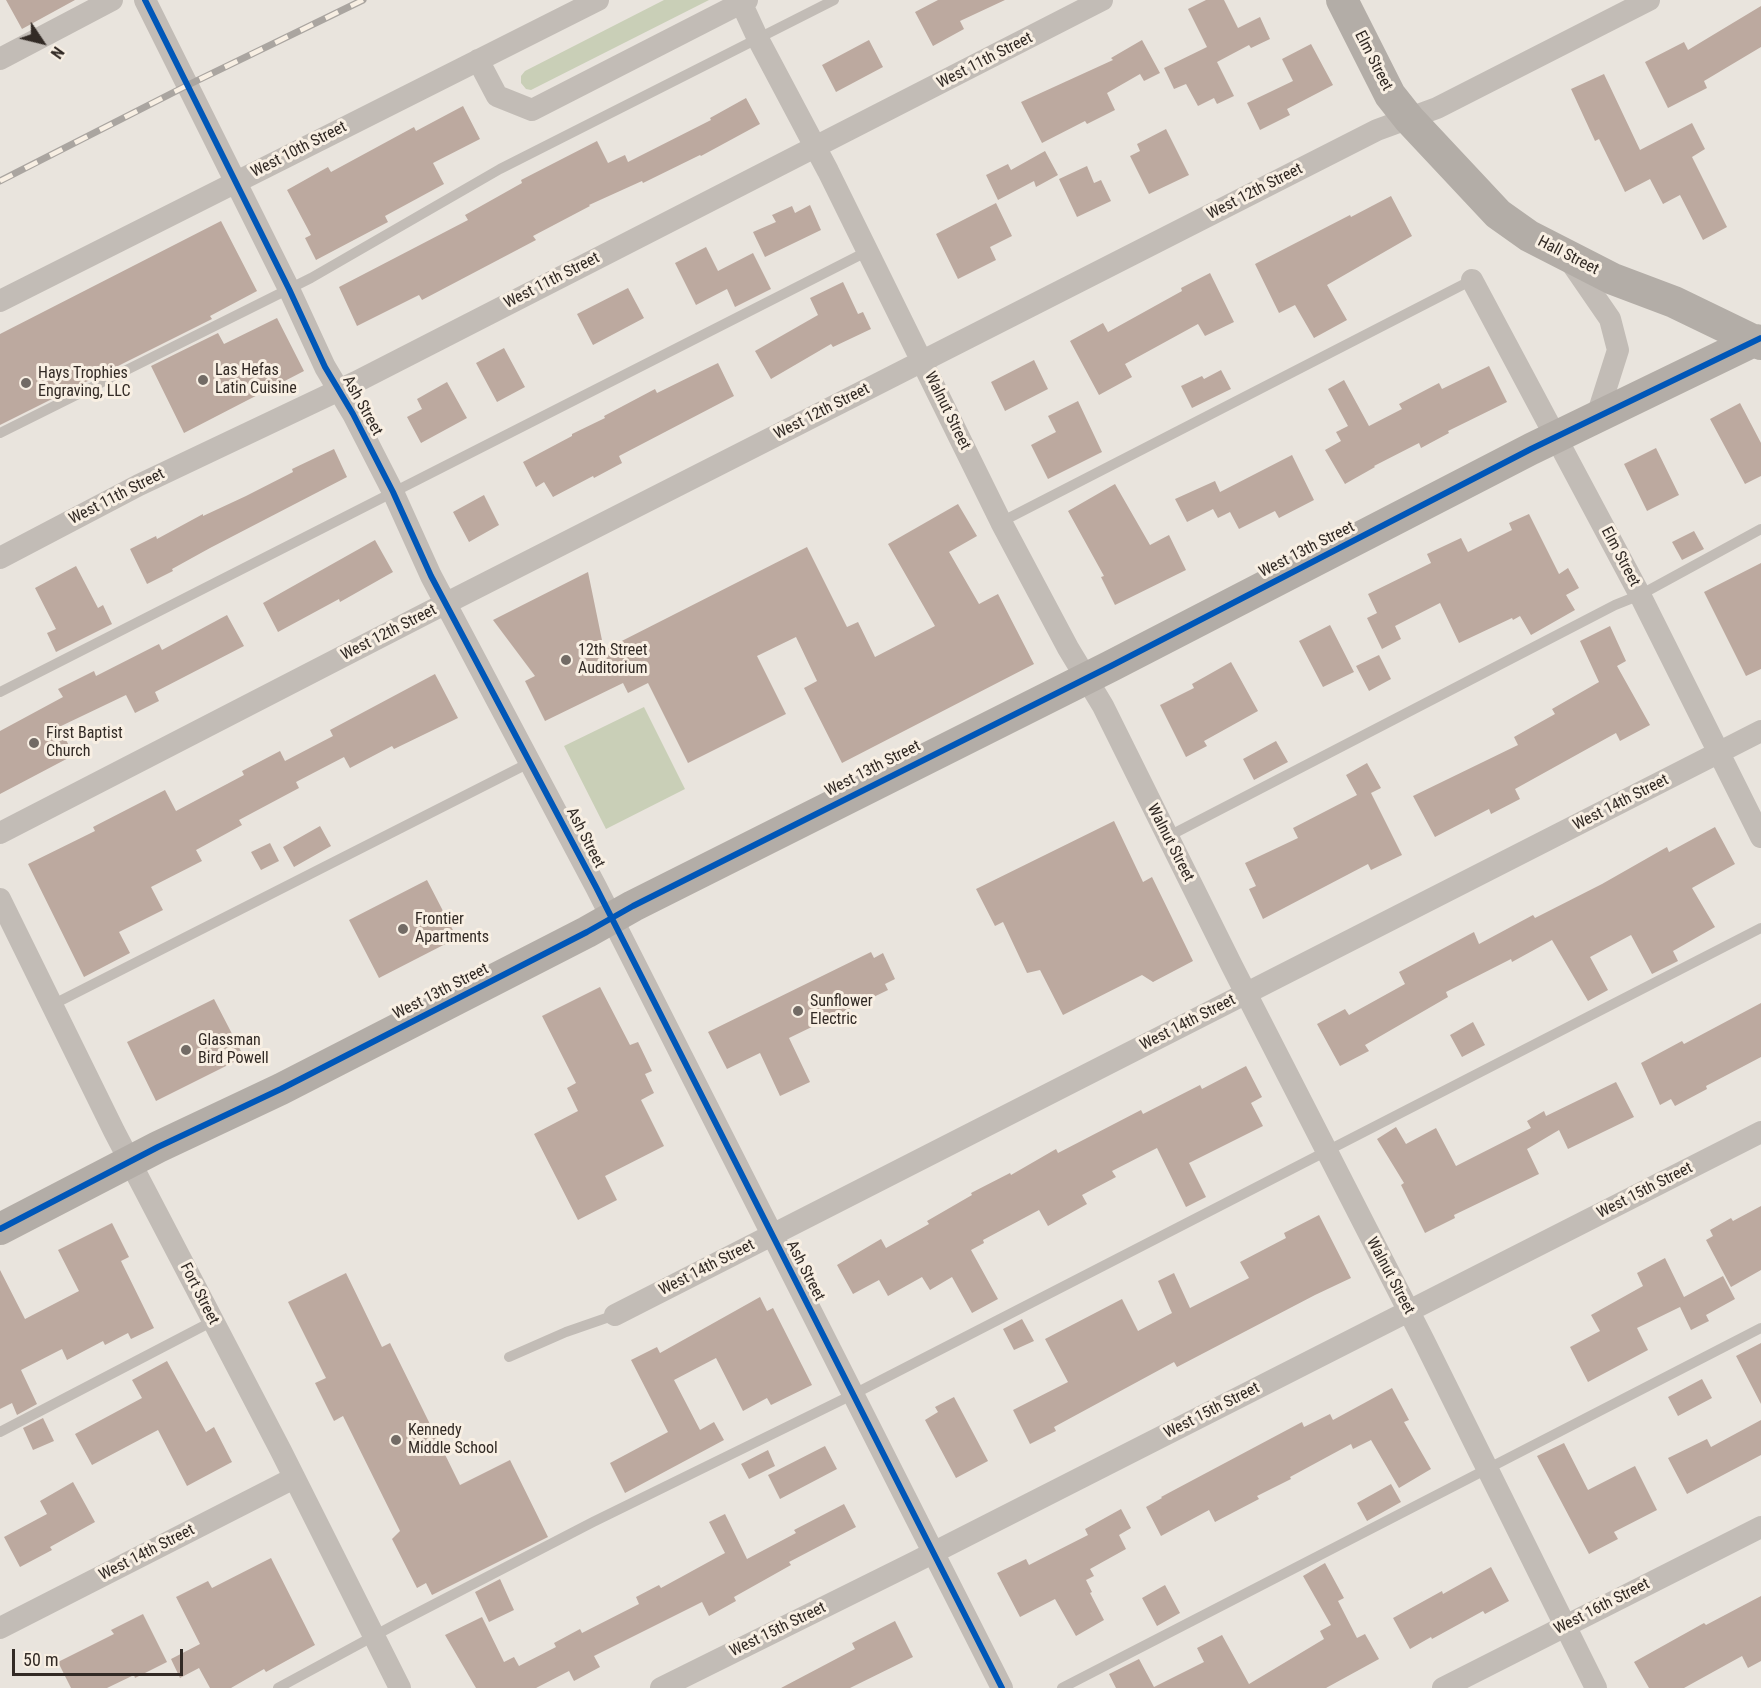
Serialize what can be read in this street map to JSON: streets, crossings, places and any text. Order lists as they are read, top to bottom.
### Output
{
  "streets": {
    "street": [
      "West 11th Street",
      "Elm Street",
      "West 10th Street",
      "West 12th Street",
      "Hall Street",
      "Ash Street",
      "Walnut Street",
      "West 13th Street",
      "West 14th Street",
      "West 15th Street",
      "Fort Street",
      "West 16th Street"
    ]
  },
  "crossings": [
    ["West 11th Street", "Ash Street"],
    ["West 11th Street", "Walnut Street"],
    ["Elm Street", "West 12th Street"],
    ["Elm Street", "Hall Street"],
    ["Elm Street", "West 13th Street"],
    ["Elm Street", "West 14th Street"],
    ["West 10th Street", "Ash Street"],
    ["West 12th Street", "Hall Street"],
    ["West 12th Street", "Ash Street"],
    ["West 12th Street", "Walnut Street"],
    ["Hall Street", "West 13th Street"],
    ["Ash Street", "West 13th Street"],
    ["Ash Street", "West 14th Street"],
    ["Ash Street", "West 15th Street"],
    ["Walnut Street", "West 13th Street"],
    ["Walnut Street", "West 14th Street"],
    ["Walnut Street", "West 15th Street"],
    ["Walnut Street", "West 16th Street"],
    ["West 13th Street", "Fort Street"],
    ["West 14th Street", "Fort Street"]
  ],
  "places": [
    "Las Hefas Latin Cuisine",
    "Hays Trophies Engraving, LLC",
    "12th Street Auditorium",
    "First Baptist Church",
    "Frontier Apartments",
    "Sunflower Electric",
    "Glassman Bird Powell",
    "Kennedy Middle School"
  ],
  "scale_bar": "50 m",
  "north": "bottom right"
}
